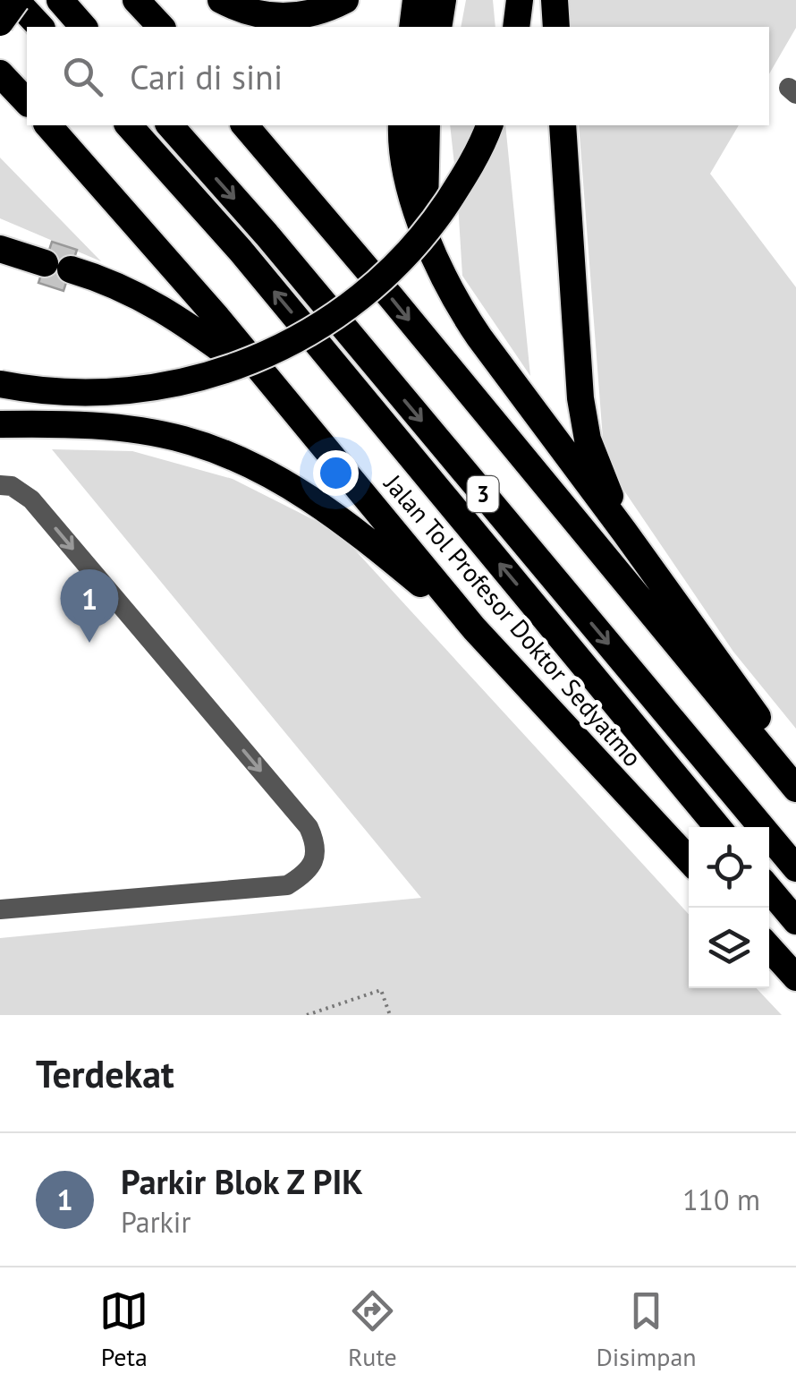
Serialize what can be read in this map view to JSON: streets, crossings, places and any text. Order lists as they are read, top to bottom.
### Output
{
  "streets": {
    "highway": ["3", "Jalan Tol Profesor Doktor Sedyatmo"]
  },
  "page": {
    "search": "Cari di sini",
    "pins": "1",
    "heading": "Terdekat",
    "list": [
      {
        "mark": "1",
        "name": "Parkir Blok Z PIK",
        "note": "Parkir",
        "value": "110 m"
      }
    ],
    "nav": ["Peta", "Rute", "Disimpan"]
  }
}
